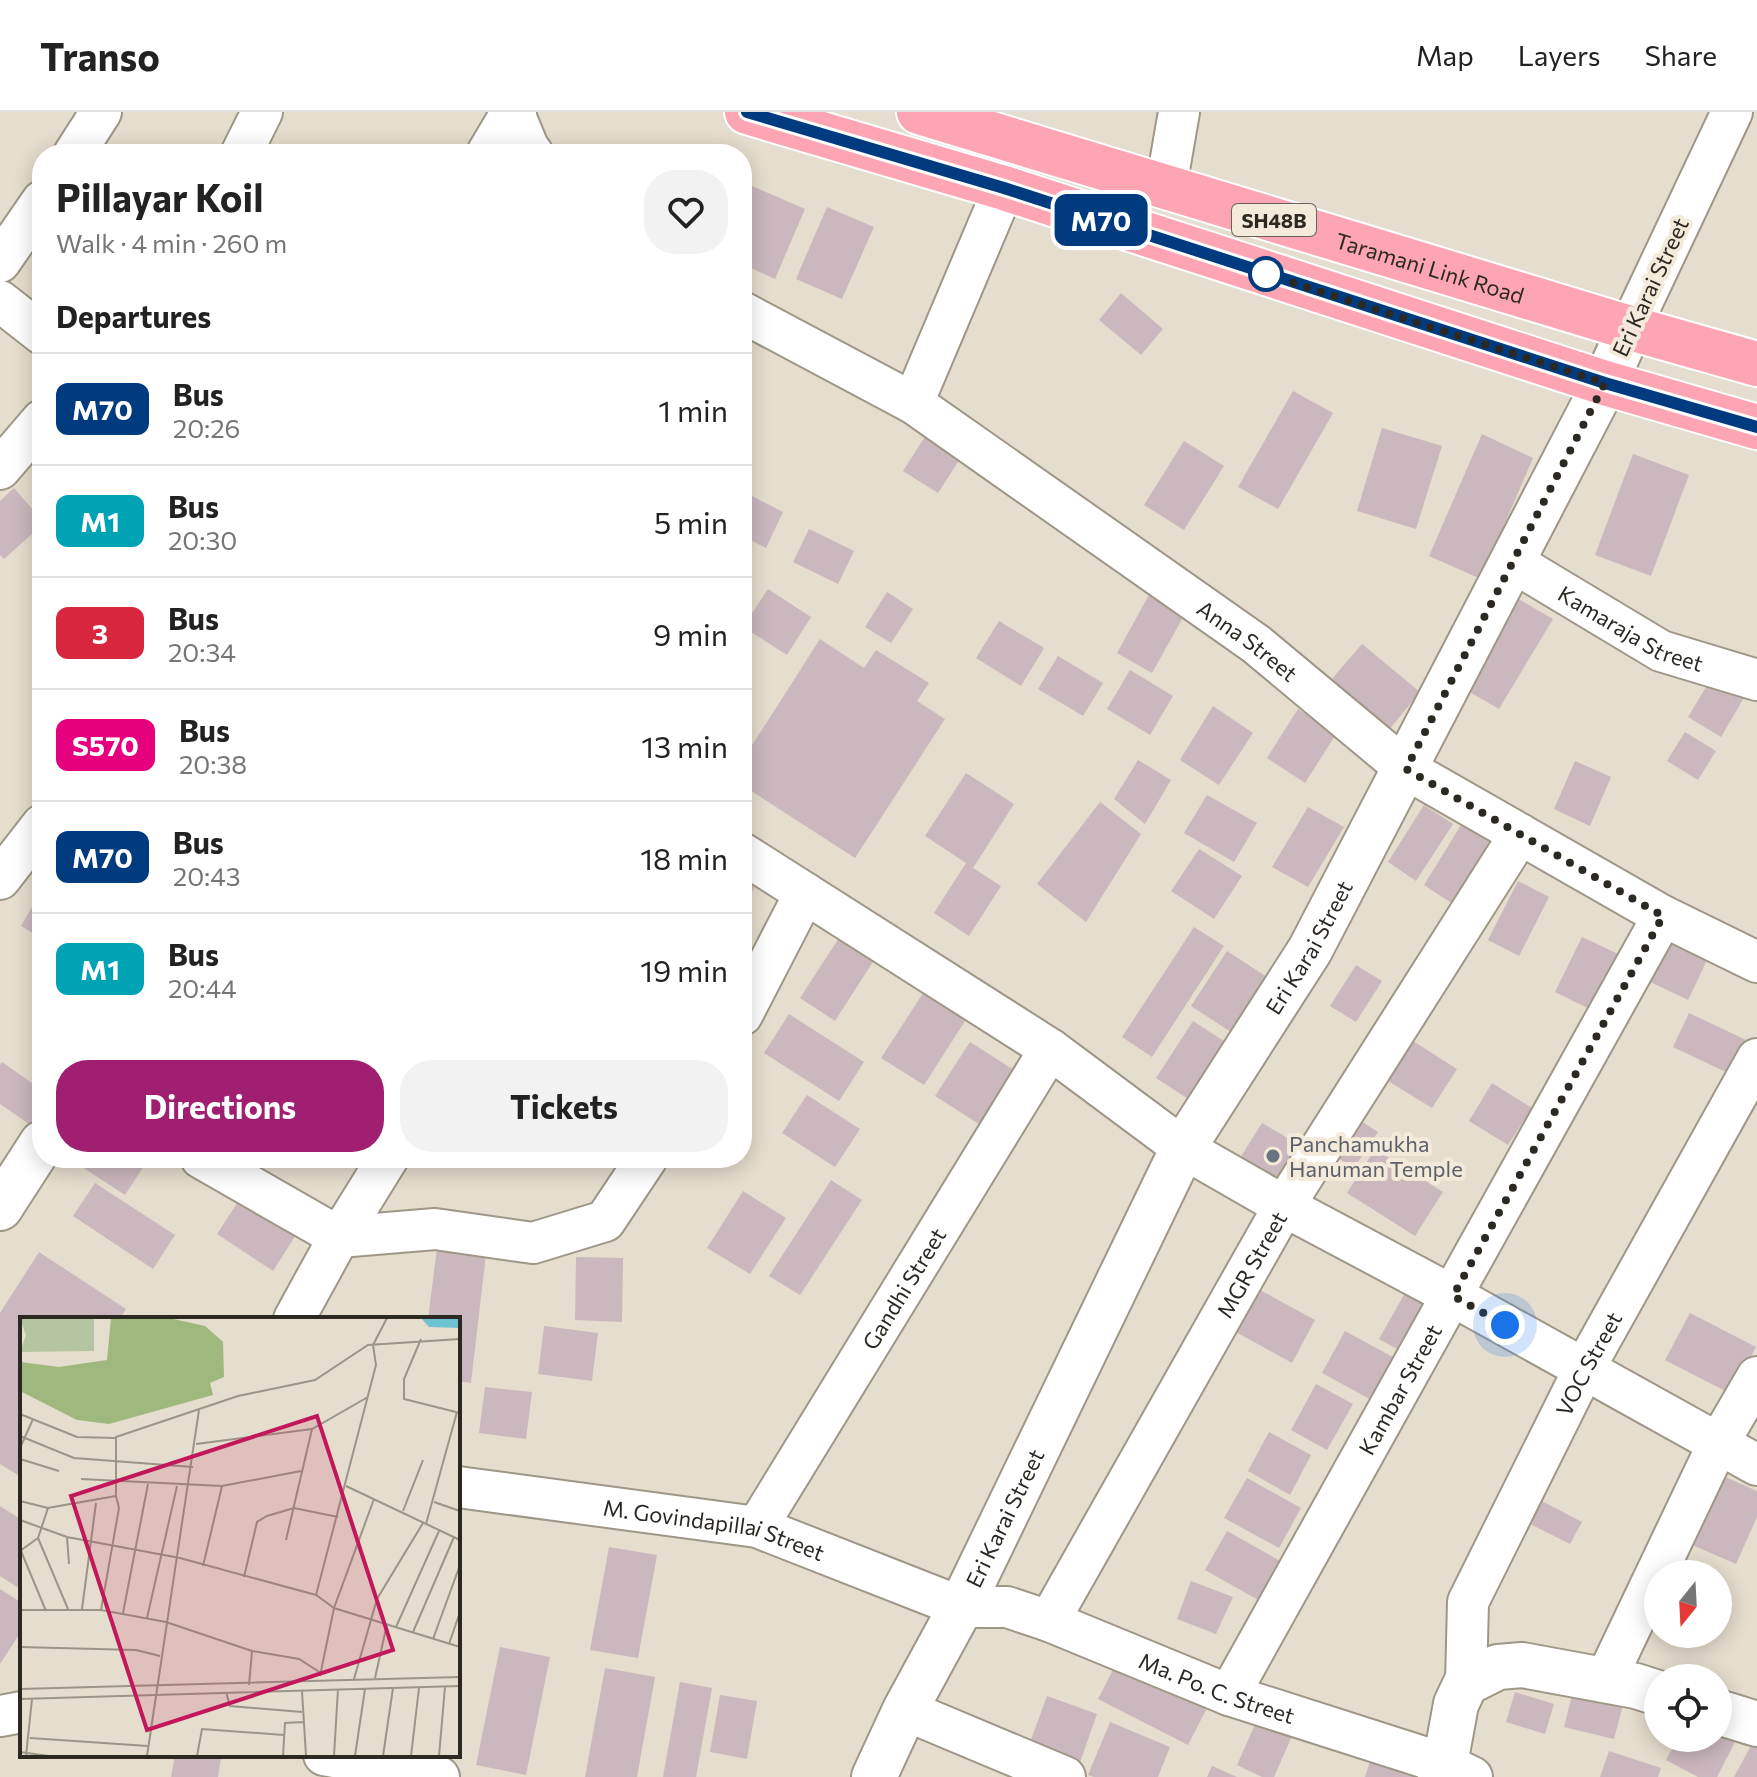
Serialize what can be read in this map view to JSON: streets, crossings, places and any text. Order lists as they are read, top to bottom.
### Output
{
  "streets": {
    "main road": ["SH48B", "Taramani Link Road"],
    "street": [
      "Eri Karai Street",
      "Kamaraja Street",
      "Anna Street",
      "MGR Street",
      "Gandhi Street",
      "VOC Street",
      "Kambar Street",
      "M. Govindapillai Street",
      "Ma. Po. C. Street"
    ]
  },
  "crossings": [
    ["SH48B", "Eri Karai Street"],
    ["Taramani Link Road", "Eri Karai Street"],
    ["Eri Karai Street", "Kamaraja Street"],
    ["Eri Karai Street", "Anna Street"],
    ["Eri Karai Street", "M. Govindapillai Street"],
    ["Eri Karai Street", "Ma. Po. C. Street"],
    ["Anna Street", "MGR Street"],
    ["Anna Street", "Kambar Street"],
    ["MGR Street", "Ma. Po. C. Street"],
    ["Gandhi Street", "M. Govindapillai Street"],
    ["Kambar Street", "Ma. Po. C. Street"],
    ["M. Govindapillai Street", "Ma. Po. C. Street"]
  ],
  "places": ["Panchamukha Hanuman Temple"],
  "lines": ["bus line M70"],
  "north": "bottom",
  "page": {
    "header": "Transo",
    "nav": ["Map", "Layers", "Share"],
    "on_map": "M70",
    "heading": [
      ["Pillayar Koil", "Walk · 4 min · 260 m"],
      "Departures"
    ],
    "list": [
      {
        "mark": "M70",
        "name": "Bus",
        "note": "20:26",
        "value": "1 min"
      },
      {
        "mark": "M1",
        "name": "Bus",
        "note": "20:30",
        "value": "5 min"
      },
      {
        "mark": "3",
        "name": "Bus",
        "note": "20:34",
        "value": "9 min"
      },
      {
        "mark": "S570",
        "name": "Bus",
        "note": "20:38",
        "value": "13 min"
      },
      {
        "mark": "M70",
        "name": "Bus",
        "note": "20:43",
        "value": "18 min"
      },
      {
        "mark": "M1",
        "name": "Bus",
        "note": "20:44",
        "value": "19 min"
      }
    ],
    "buttons": ["Directions", "Tickets"]
  }
}
